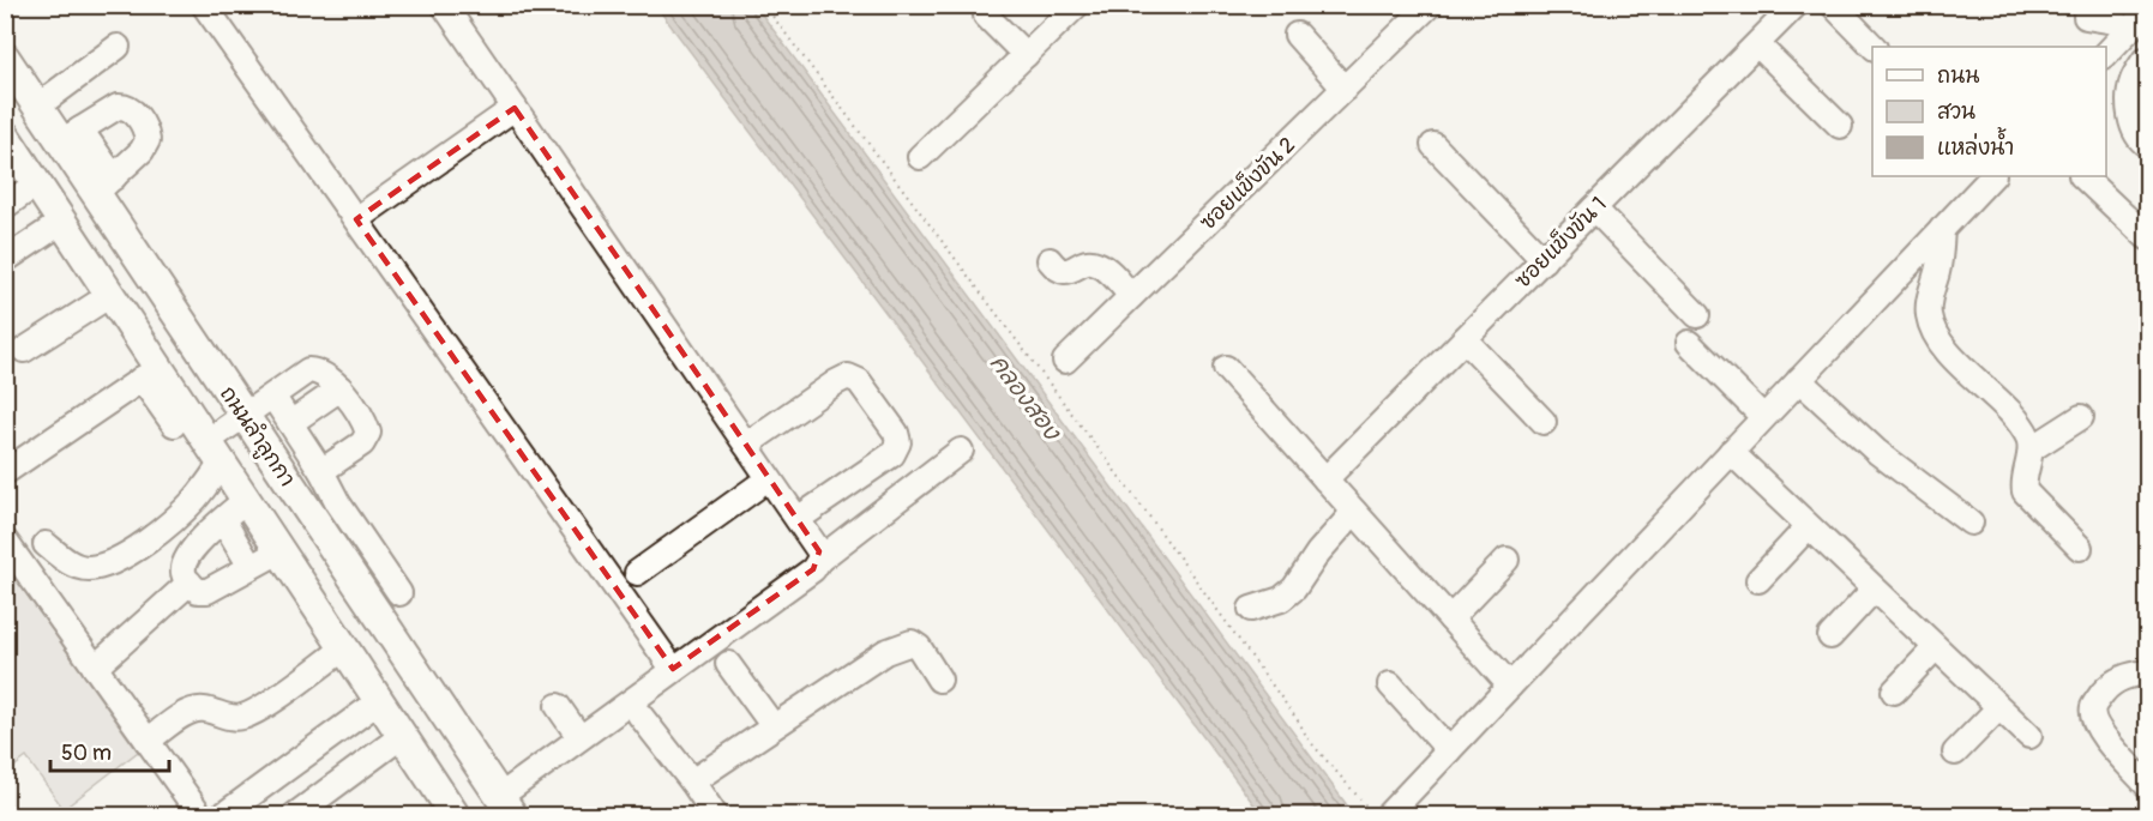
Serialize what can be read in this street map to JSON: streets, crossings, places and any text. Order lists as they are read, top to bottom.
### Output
{
  "streets": {
    "main road": ["ถนนลำลูกกา"],
    "street": ["ซอยแข็งขัน 2", "ซอยแข็งขัน 1"]
  },
  "water": ["คลองสอง"],
  "legend": ["ถนน", "สวน", "แหล่งน้ำ"],
  "scale_bar": "50 m"
}
